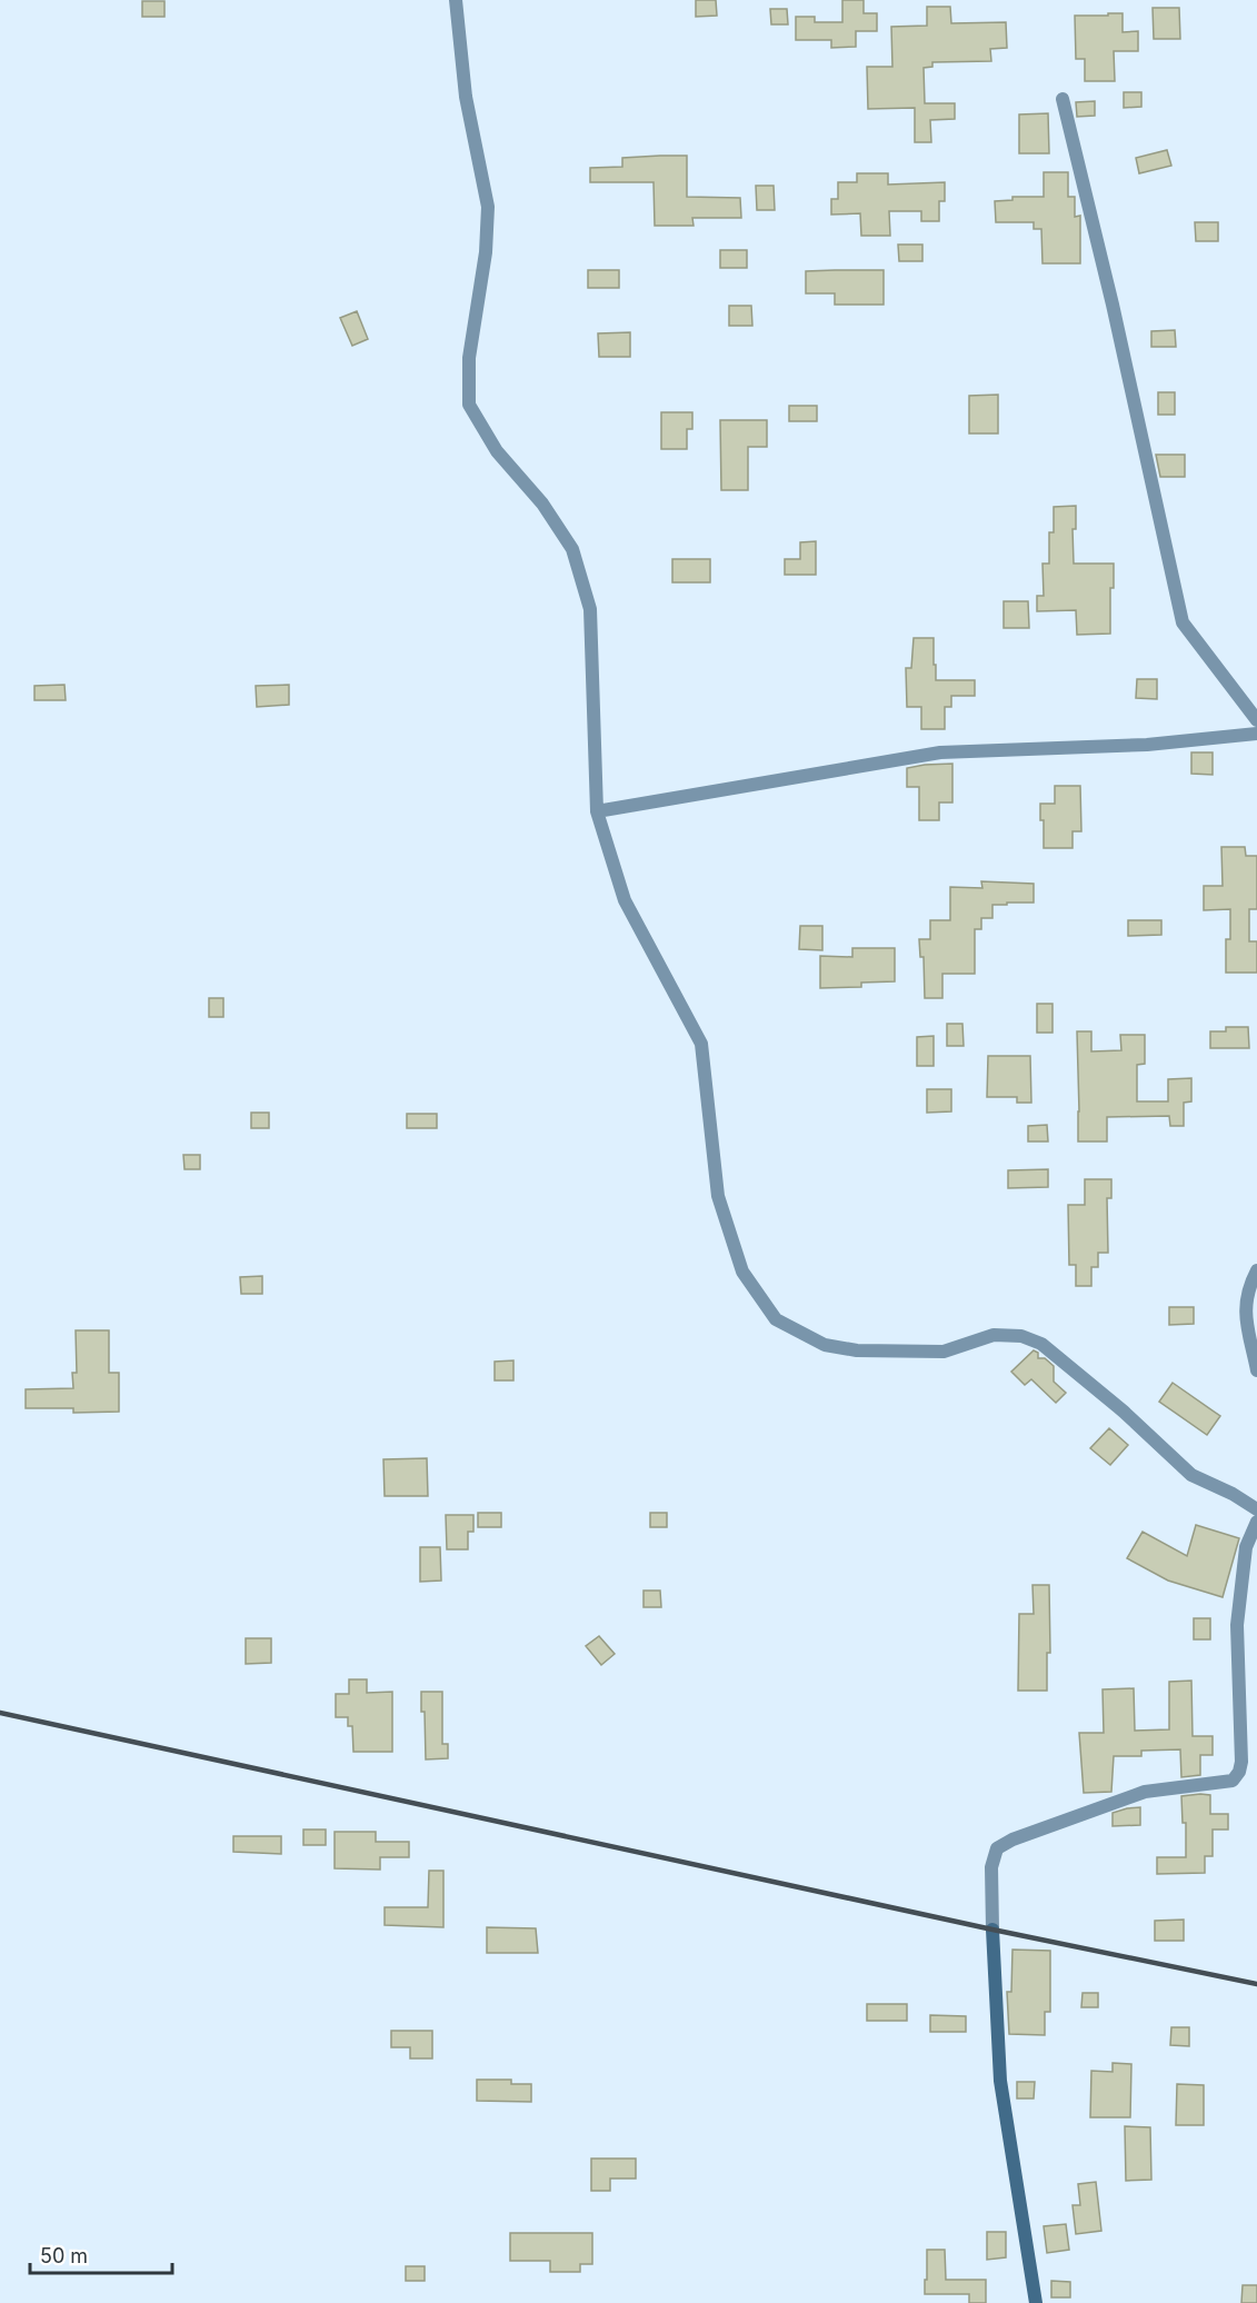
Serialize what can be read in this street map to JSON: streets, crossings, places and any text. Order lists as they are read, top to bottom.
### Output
{
  "scale_bar": "50 m"
}
